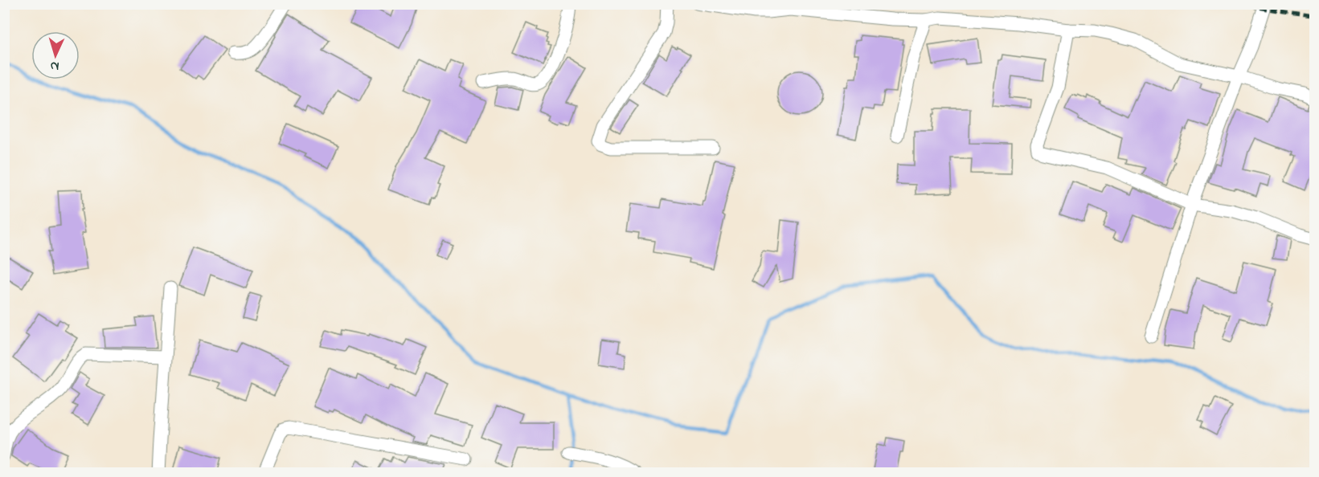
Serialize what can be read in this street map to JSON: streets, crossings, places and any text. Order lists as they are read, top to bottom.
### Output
{
  "north": "bottom"
}
